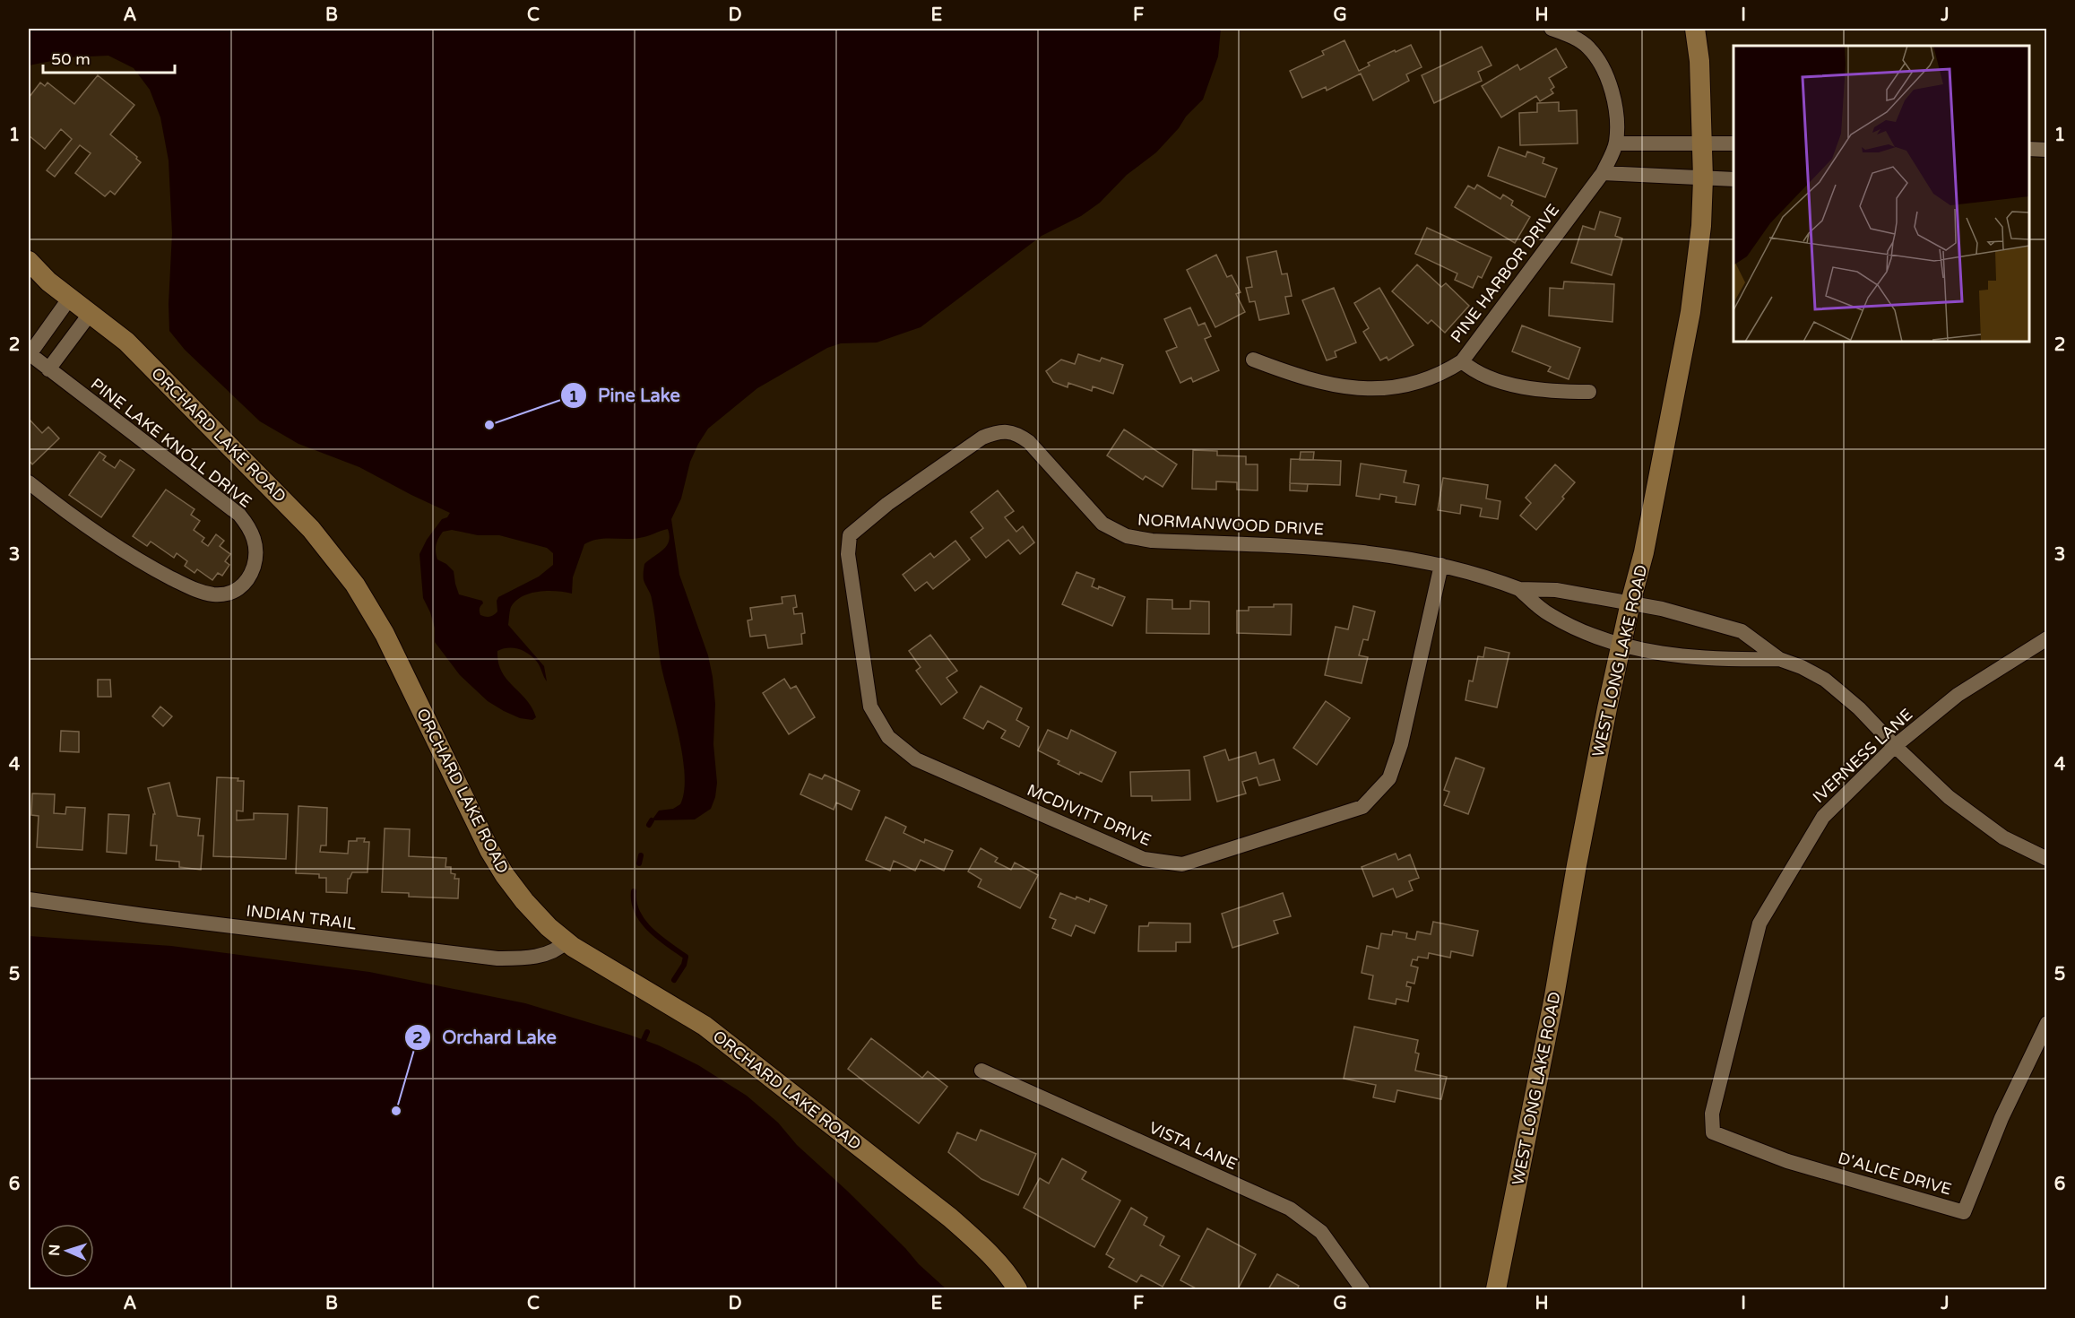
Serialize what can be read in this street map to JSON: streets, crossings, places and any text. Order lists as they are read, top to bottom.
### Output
{
  "streets": {
    "main road": ["ORCHARD LAKE ROAD", "WEST LONG LAKE ROAD"],
    "street": [
      "PINE HARBOR DRIVE",
      "PINE LAKE KNOLL DRIVE",
      "NORMANWOOD DRIVE",
      "IVERNESS LANE",
      "MCDIVITT DRIVE",
      "INDIAN TRAIL",
      "VISTA LANE",
      "D'ALICE DRIVE"
    ]
  },
  "crossings": [
    ["ORCHARD LAKE ROAD", "INDIAN TRAIL"],
    ["NORMANWOOD DRIVE", "WEST LONG LAKE ROAD"],
    ["NORMANWOOD DRIVE", "IVERNESS LANE"],
    ["NORMANWOOD DRIVE", "MCDIVITT DRIVE"],
    ["IVERNESS LANE", "D'ALICE DRIVE"]
  ],
  "places": ["Pine Lake", "Orchard Lake"],
  "scale_bar": "50 m",
  "north": "left",
  "grid": {
    "columns": [
      "A",
      "B",
      "C",
      "D",
      "E",
      "F",
      "G",
      "H",
      "I",
      "J"
    ],
    "rows": [
      "1",
      "2",
      "3",
      "4",
      "5",
      "6"
    ]
  }
}
